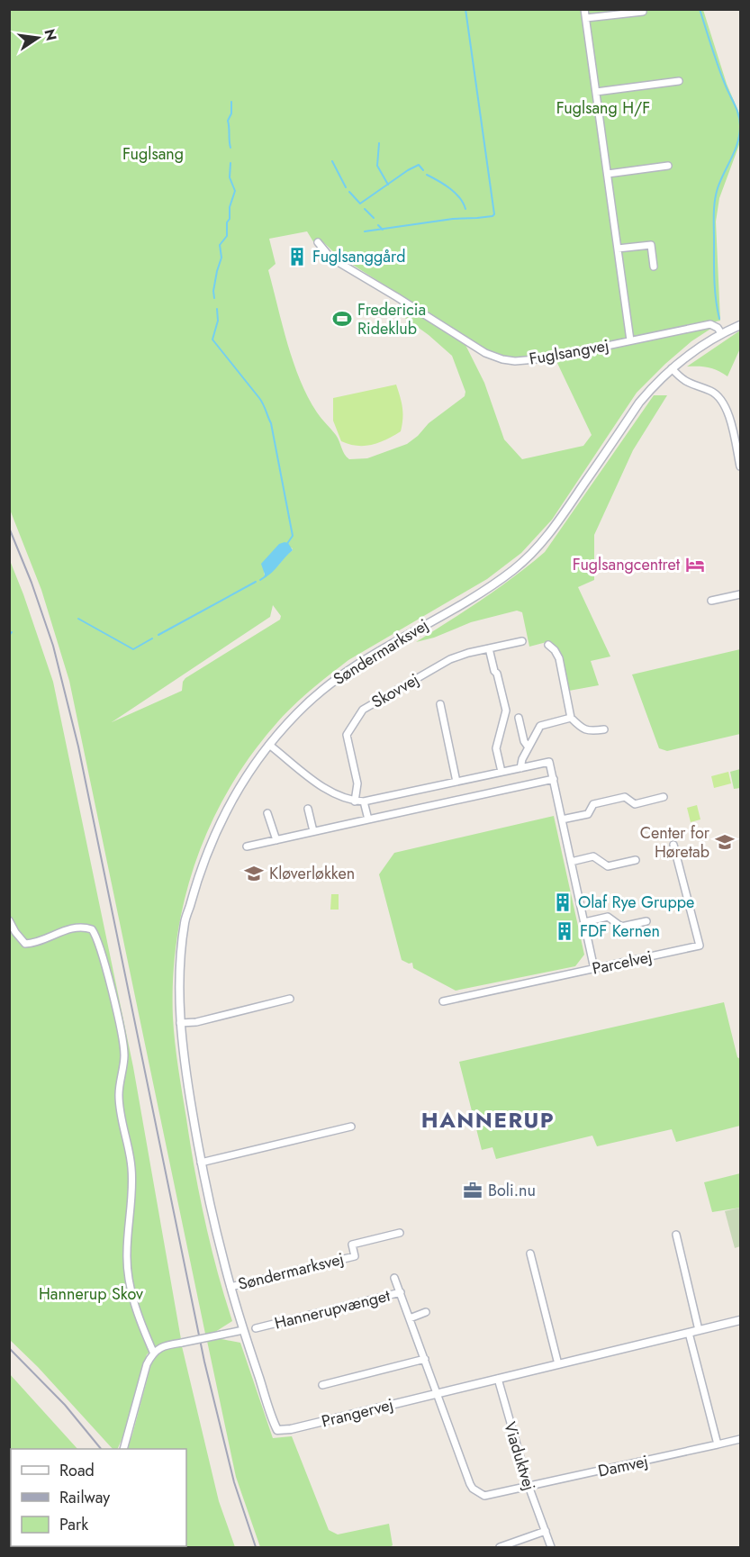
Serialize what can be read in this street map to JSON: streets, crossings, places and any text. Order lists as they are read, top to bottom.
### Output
{
  "streets": {
    "street": [
      "Fuglsangvej",
      "Søndermarksvej",
      "Skovvej",
      "Parcelvej",
      "Hannerupvænget",
      "Prangervej",
      "Viaduktvej",
      "Damvej"
    ]
  },
  "crossings": [
    ["Fuglsangvej", "Søndermarksvej"],
    ["Søndermarksvej", "Prangervej"],
    ["Hannerupvænget", "Prangervej"],
    ["Prangervej", "Viaduktvej"],
    ["Viaduktvej", "Damvej"]
  ],
  "districts": ["HANNERUP"],
  "parks": ["Fuglsang H/F", "Fuglsang", "Hannerup Skov"],
  "places": {
    "building": ["Fuglsanggård", "Olaf Rye Gruppe", "FDF Kernen"],
    "sports": ["Fredericia Rideklub"],
    "hotel": ["Fuglsangcentret"],
    "school or university": ["Center for Høretab", "Kløverløkken"],
    "office": ["Boli.nu"]
  },
  "legend": ["Road", "Railway", "Park"],
  "north": "right"
}
